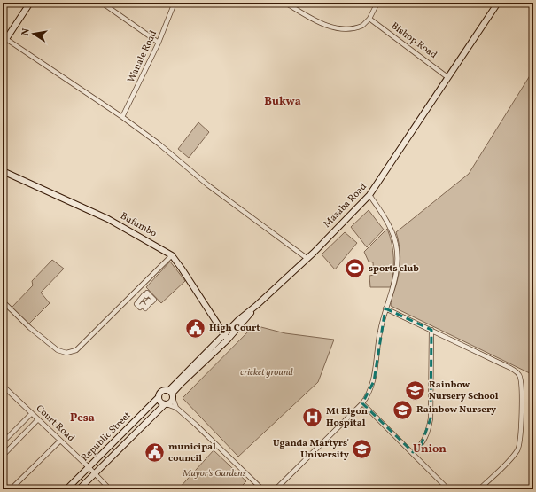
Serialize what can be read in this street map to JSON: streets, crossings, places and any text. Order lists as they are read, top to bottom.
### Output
{
  "streets": {
    "street": [
      "Bishop Road",
      "Wanale Road",
      "Masaba Road",
      "Bufumbo",
      "Court Road",
      "Republic Street"
    ]
  },
  "crossings": [
    ["Bishop Road", "Masaba Road"],
    ["Masaba Road", "Bufumbo"],
    ["Masaba Road", "Republic Street"],
    ["Court Road", "Republic Street"]
  ],
  "districts": ["Bukwa", "Pesa", "Union"],
  "parks": ["cricket ground", "Mayor's Gardens"],
  "places": {
    "sports": ["sports club"],
    "public building": ["High Court", "municipal council"],
    "school or university": ["Rainbow Nursery School", "Rainbow Nursery", "Uganda Martyrs' University"],
    "hospital": ["Mt Elgon Hospital"]
  },
  "north": "left"
}
